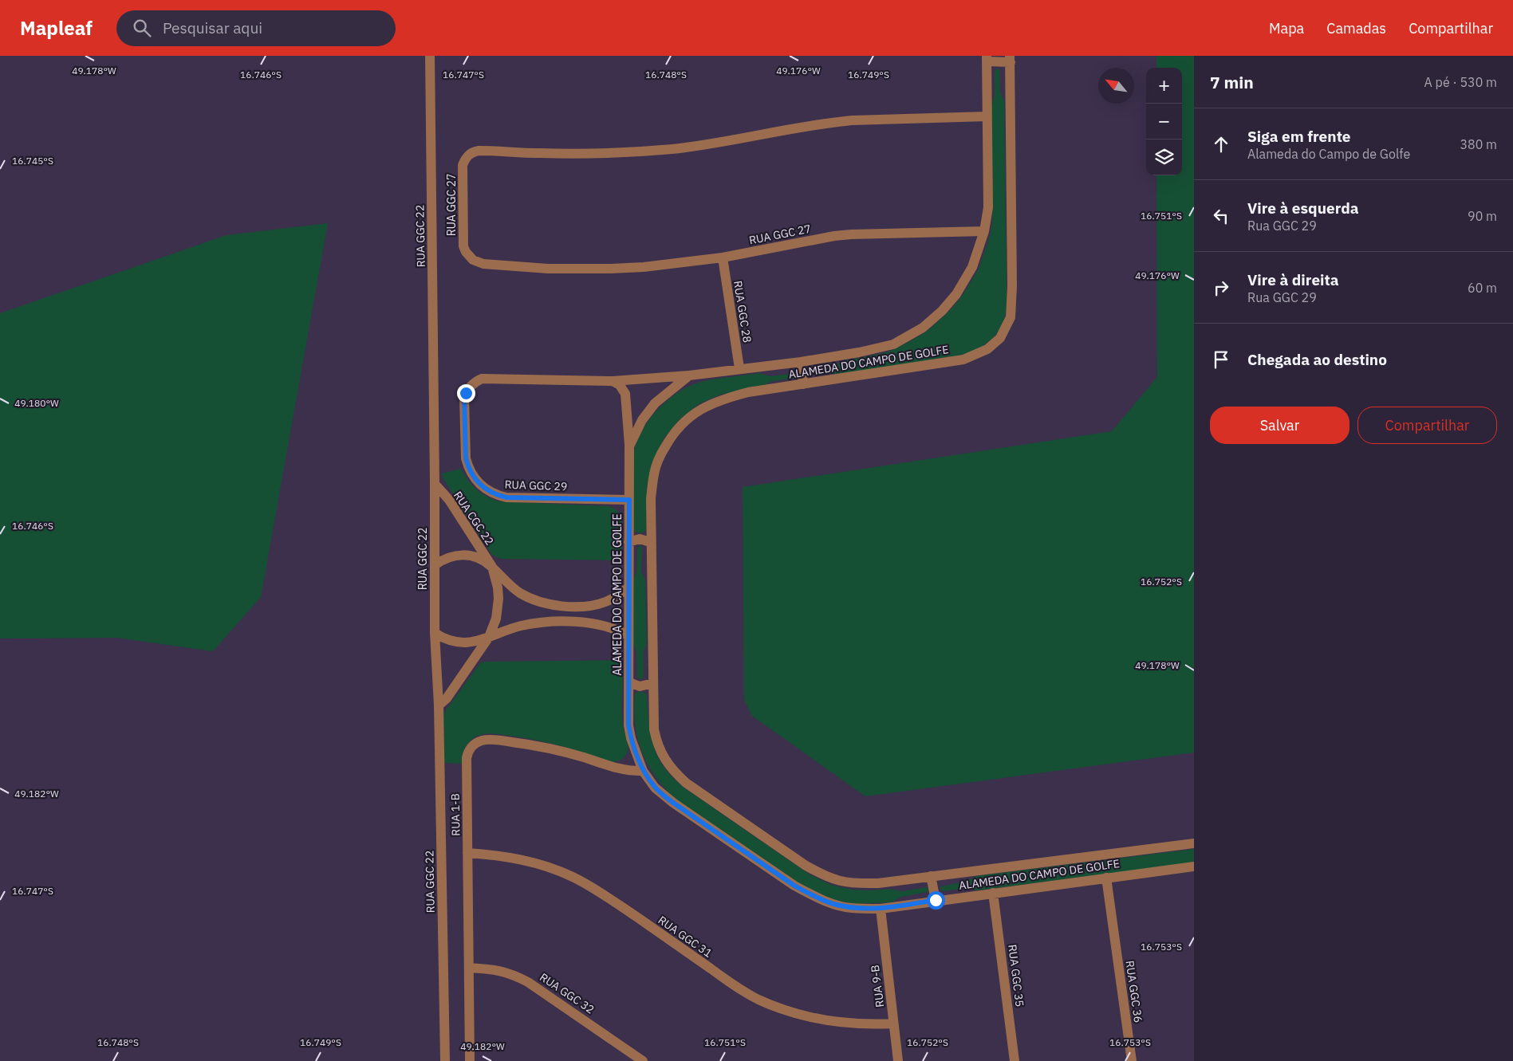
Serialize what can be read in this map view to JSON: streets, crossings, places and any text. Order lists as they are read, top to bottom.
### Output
{
  "streets": {
    "street": [
      "RUA GGC 27",
      "RUA GGC 22",
      "RUA GGC 28",
      "ALAMEDA DO CAMPO DE GOLFE",
      "RUA GGC 29",
      "RUA CGC 22",
      "RUA 1-B",
      "RUA GGC 31",
      "RUA GGC 35",
      "RUA 9-B",
      "RUA GGC 36",
      "RUA GGC 32"
    ]
  },
  "crossings": [
    ["RUA GGC 27", "RUA GGC 28"],
    ["RUA GGC 27", "ALAMEDA DO CAMPO DE GOLFE"],
    ["RUA GGC 22", "RUA CGC 22"],
    ["RUA GGC 28", "ALAMEDA DO CAMPO DE GOLFE"],
    ["ALAMEDA DO CAMPO DE GOLFE", "RUA GGC 29"],
    ["ALAMEDA DO CAMPO DE GOLFE", "RUA CGC 22"],
    ["ALAMEDA DO CAMPO DE GOLFE", "RUA 1-B"],
    ["ALAMEDA DO CAMPO DE GOLFE", "RUA GGC 35"],
    ["ALAMEDA DO CAMPO DE GOLFE", "RUA 9-B"],
    ["ALAMEDA DO CAMPO DE GOLFE", "RUA GGC 36"],
    ["RUA 1-B", "RUA GGC 31"],
    ["RUA 1-B", "RUA GGC 32"],
    ["RUA GGC 31", "RUA 9-B"]
  ],
  "north": "top left",
  "page": {
    "header": "Mapleaf",
    "search": "Pesquisar aqui",
    "nav": ["Mapa", "Camadas", "Compartilhar"],
    "heading": ["7 min", "A pé · 530 m"],
    "map_buttons": ["+", "−"],
    "list": [
      ["Siga em frente", "Alameda do Campo de Golfe", "380 m"],
      ["Vire à esquerda", "Rua GGC 29", "90 m"],
      ["Vire à direita", "Rua GGC 29", "60 m"],
      "Chegada ao destino"
    ],
    "buttons": ["Salvar", "Compartilhar"]
  },
  "coordinates": [
    "49.176°W",
    "49.178°W",
    "16.746°S",
    "16.747°S",
    "16.748°S",
    "16.749°S",
    "16.745°S",
    "16.751°S",
    "49.180°W",
    "16.752°S",
    "49.182°W",
    "16.753°S"
  ]
}
